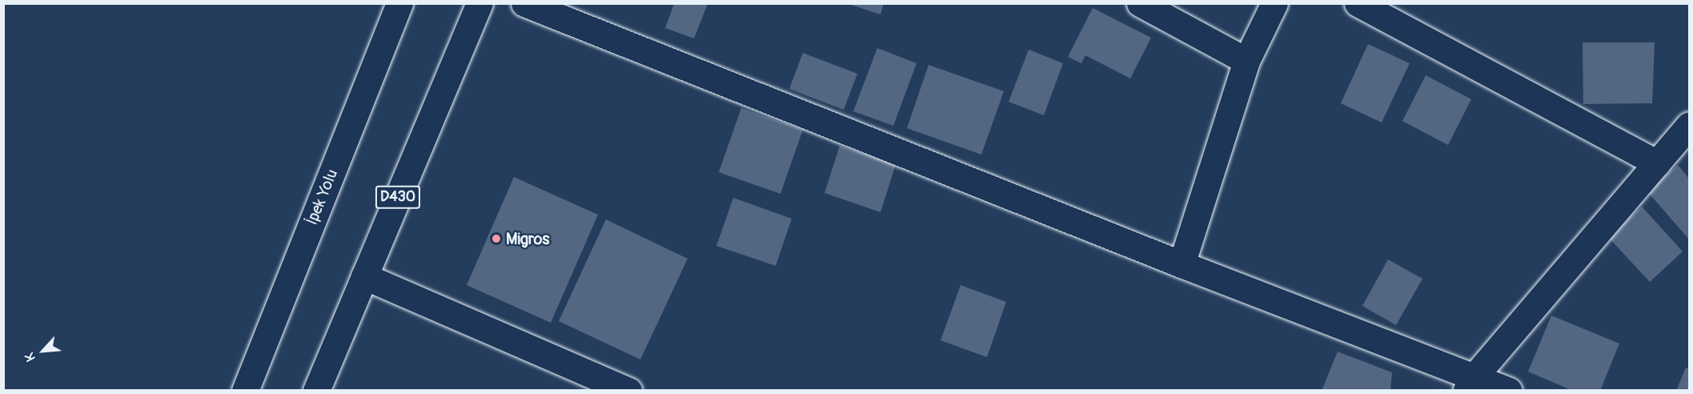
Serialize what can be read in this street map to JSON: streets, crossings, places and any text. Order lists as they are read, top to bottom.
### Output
{
  "streets": {
    "main road": ["İpek Yolu", "D430"]
  },
  "places": ["Migros"],
  "north": "bottom left"
}
